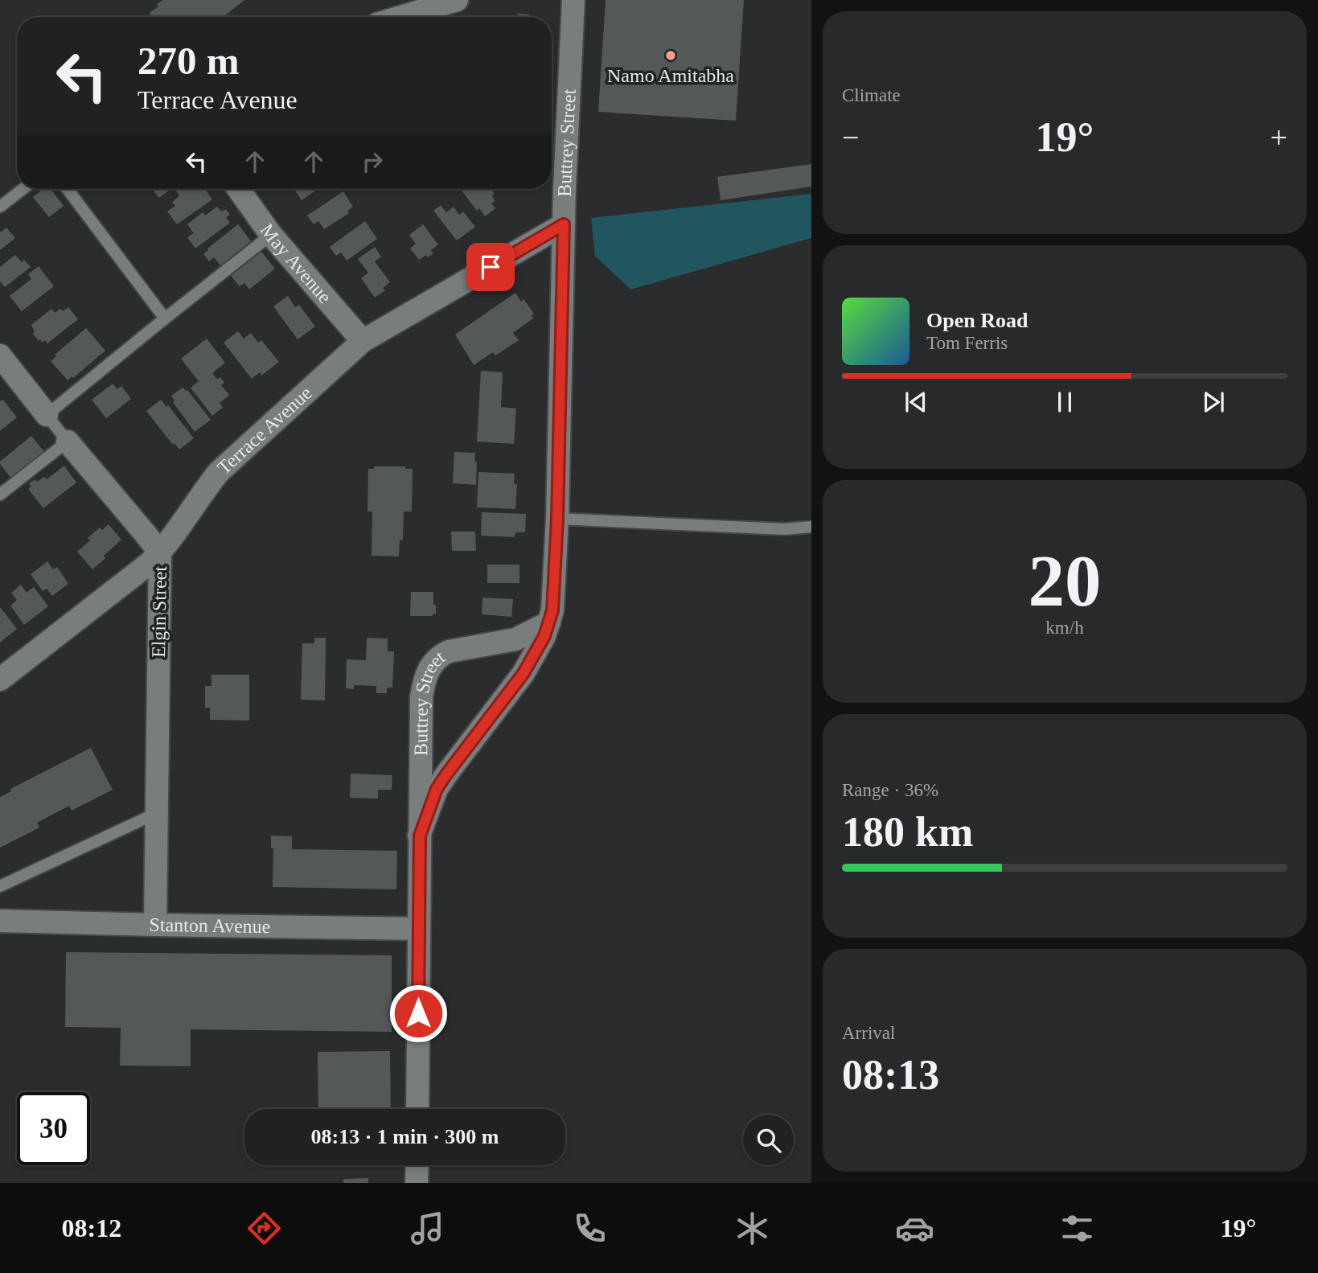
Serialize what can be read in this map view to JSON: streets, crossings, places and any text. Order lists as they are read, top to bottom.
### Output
{
  "streets": {
    "street": [
      "Buttrey Street",
      "May Avenue",
      "Terrace Avenue",
      "Elgin Street",
      "Stanton Avenue"
    ]
  },
  "crossings": [
    ["Buttrey Street", "Terrace Avenue"],
    ["Buttrey Street", "Stanton Avenue"],
    ["May Avenue", "Terrace Avenue"],
    ["Terrace Avenue", "Elgin Street"],
    ["Elgin Street", "Stanton Avenue"]
  ],
  "places": ["Namo Amitabha"],
  "page": {
    "tile": [
      "Climate",
      ["20", "km/h"],
      ["Range · 36%", "180 km"],
      ["Arrival", "08:13"]
    ],
    "turn": ["270 m", "Terrace Avenue"],
    "heat": ["−", "19°", "+"],
    "song": ["Open Road", "Tom Ferris"],
    "limit": "30",
    "trip": "08:13 · 1 min · 300 m",
    "tabs": ["08:12", "19°"]
  }
}
